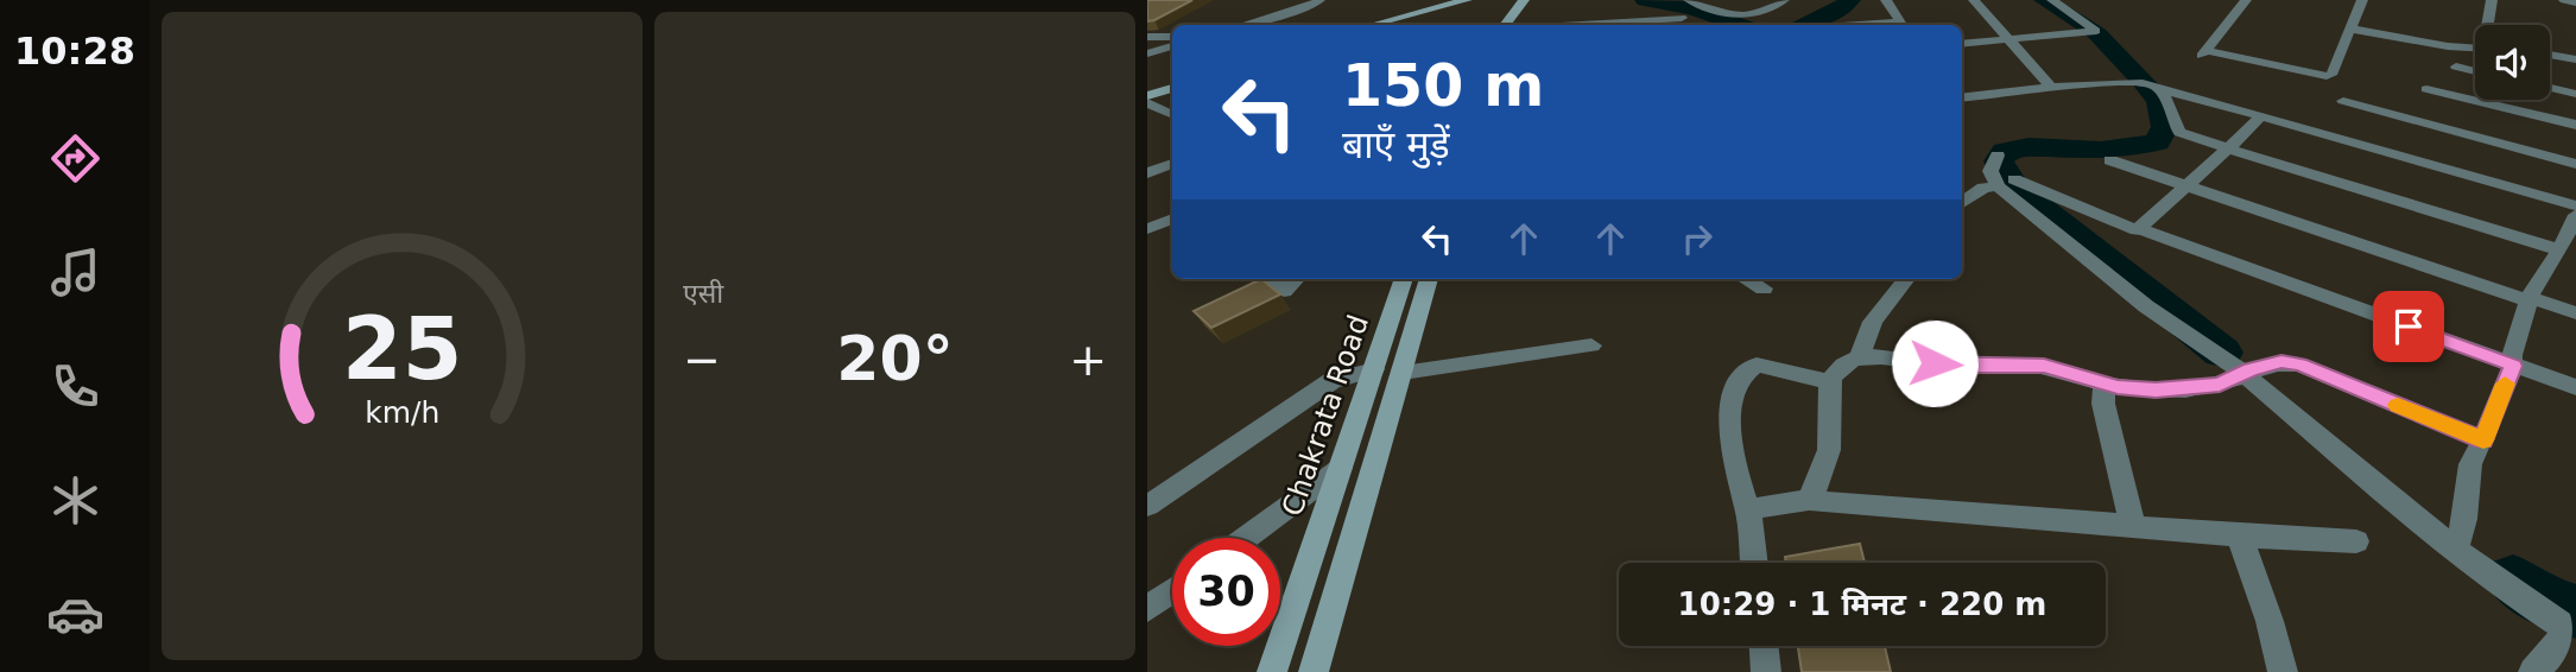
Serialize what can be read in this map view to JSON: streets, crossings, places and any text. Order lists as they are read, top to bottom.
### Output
{
  "streets": {
    "main road": ["Chakrata Road"]
  },
  "page": {
    "tabs": "10:28",
    "tile": "एसी",
    "turn": ["150 m", "बाएँ मुड़ें"],
    "heat": ["−", "20°", "+"],
    "limit": "30",
    "trip": "10:29 · 1 मिनट · 220 m",
    "gauge": ["25", "km/h"]
  }
}
